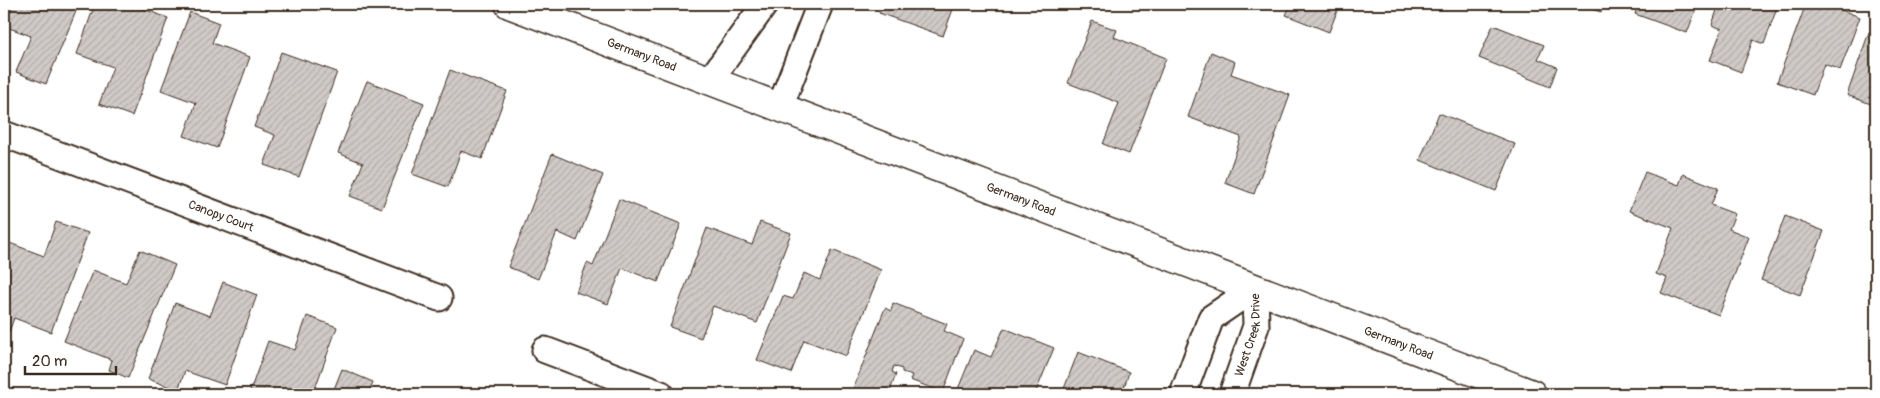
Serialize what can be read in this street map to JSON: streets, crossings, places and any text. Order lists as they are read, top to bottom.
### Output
{
  "streets": {
    "main road": ["Germany Road"],
    "street": ["Canopy Court", "West Creek Drive"]
  },
  "crossings": [
    ["Germany Road", "West Creek Drive"]
  ],
  "scale_bar": "20 m"
}
